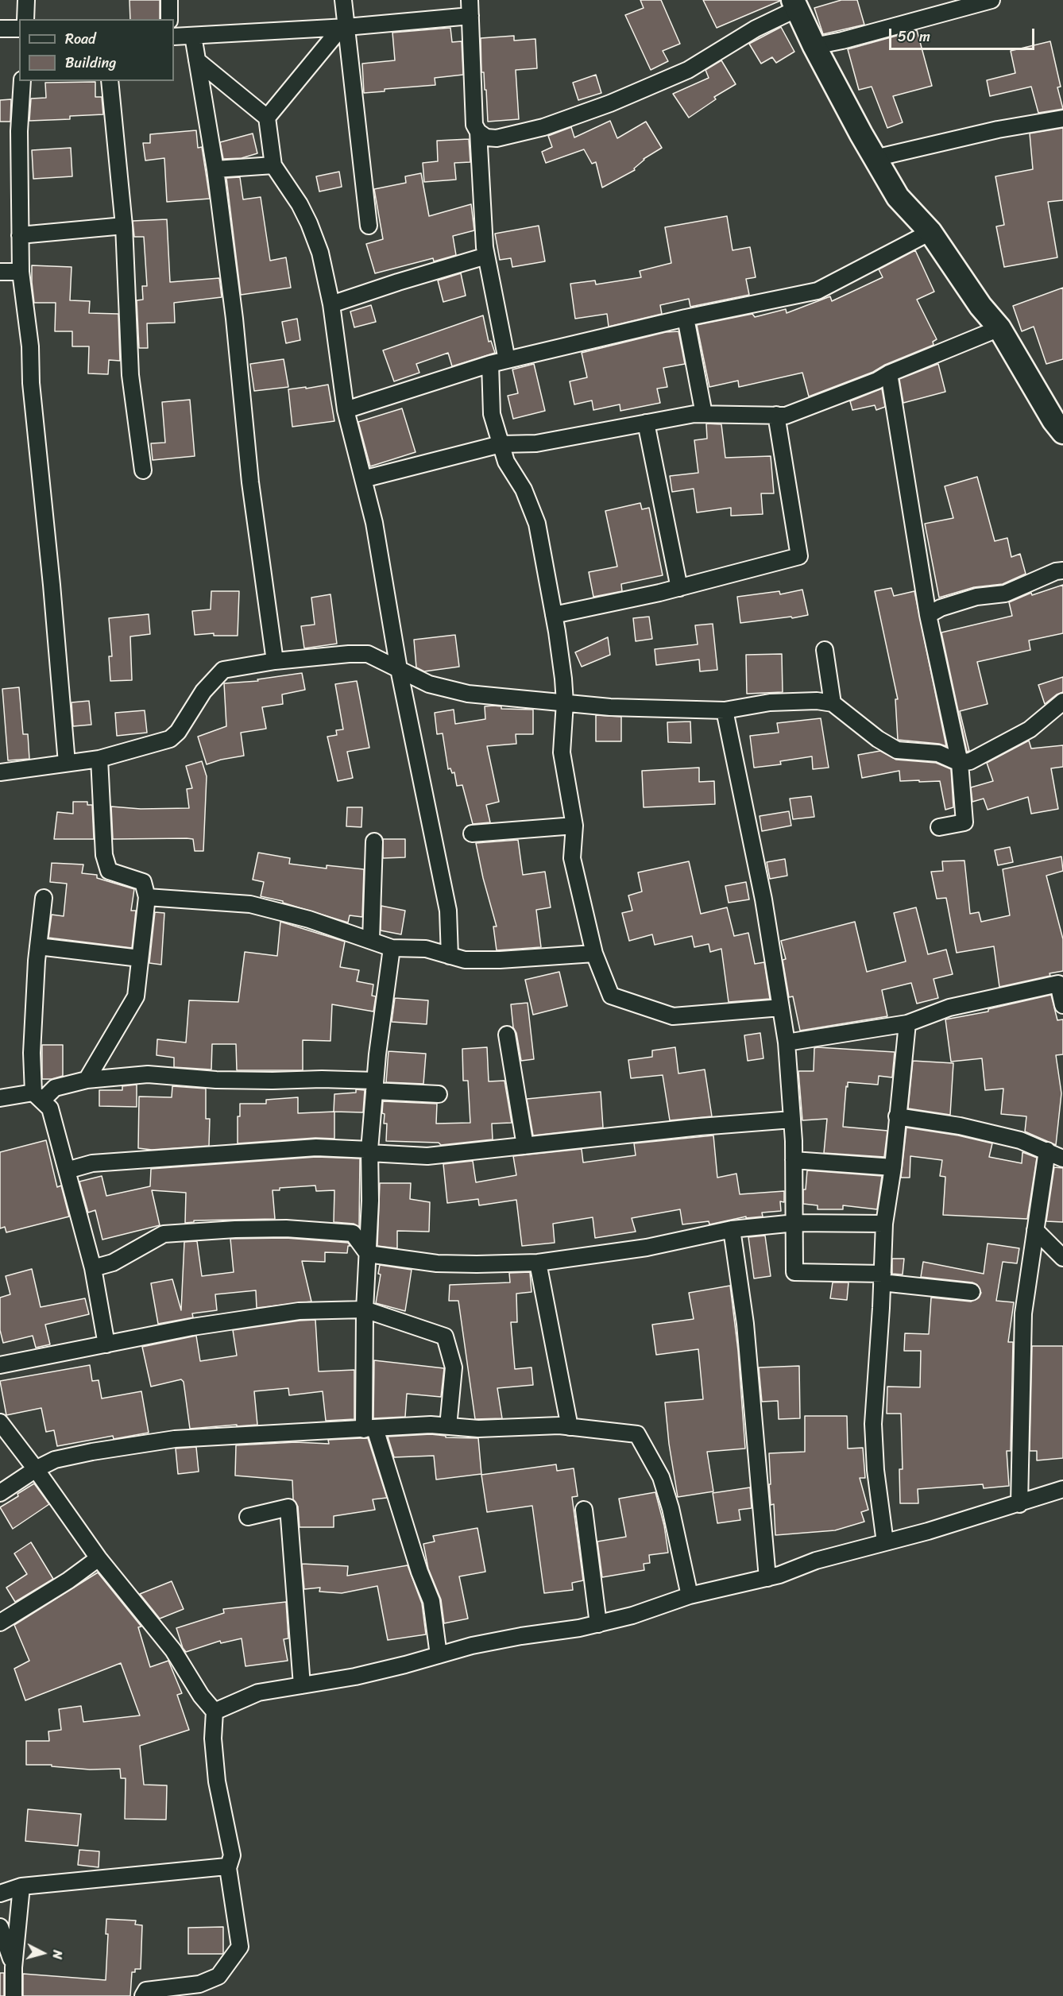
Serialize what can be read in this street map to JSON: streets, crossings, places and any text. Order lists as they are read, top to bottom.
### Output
{
  "legend": ["Road", "Building"],
  "scale_bar": "50 m",
  "north": "right"
}
